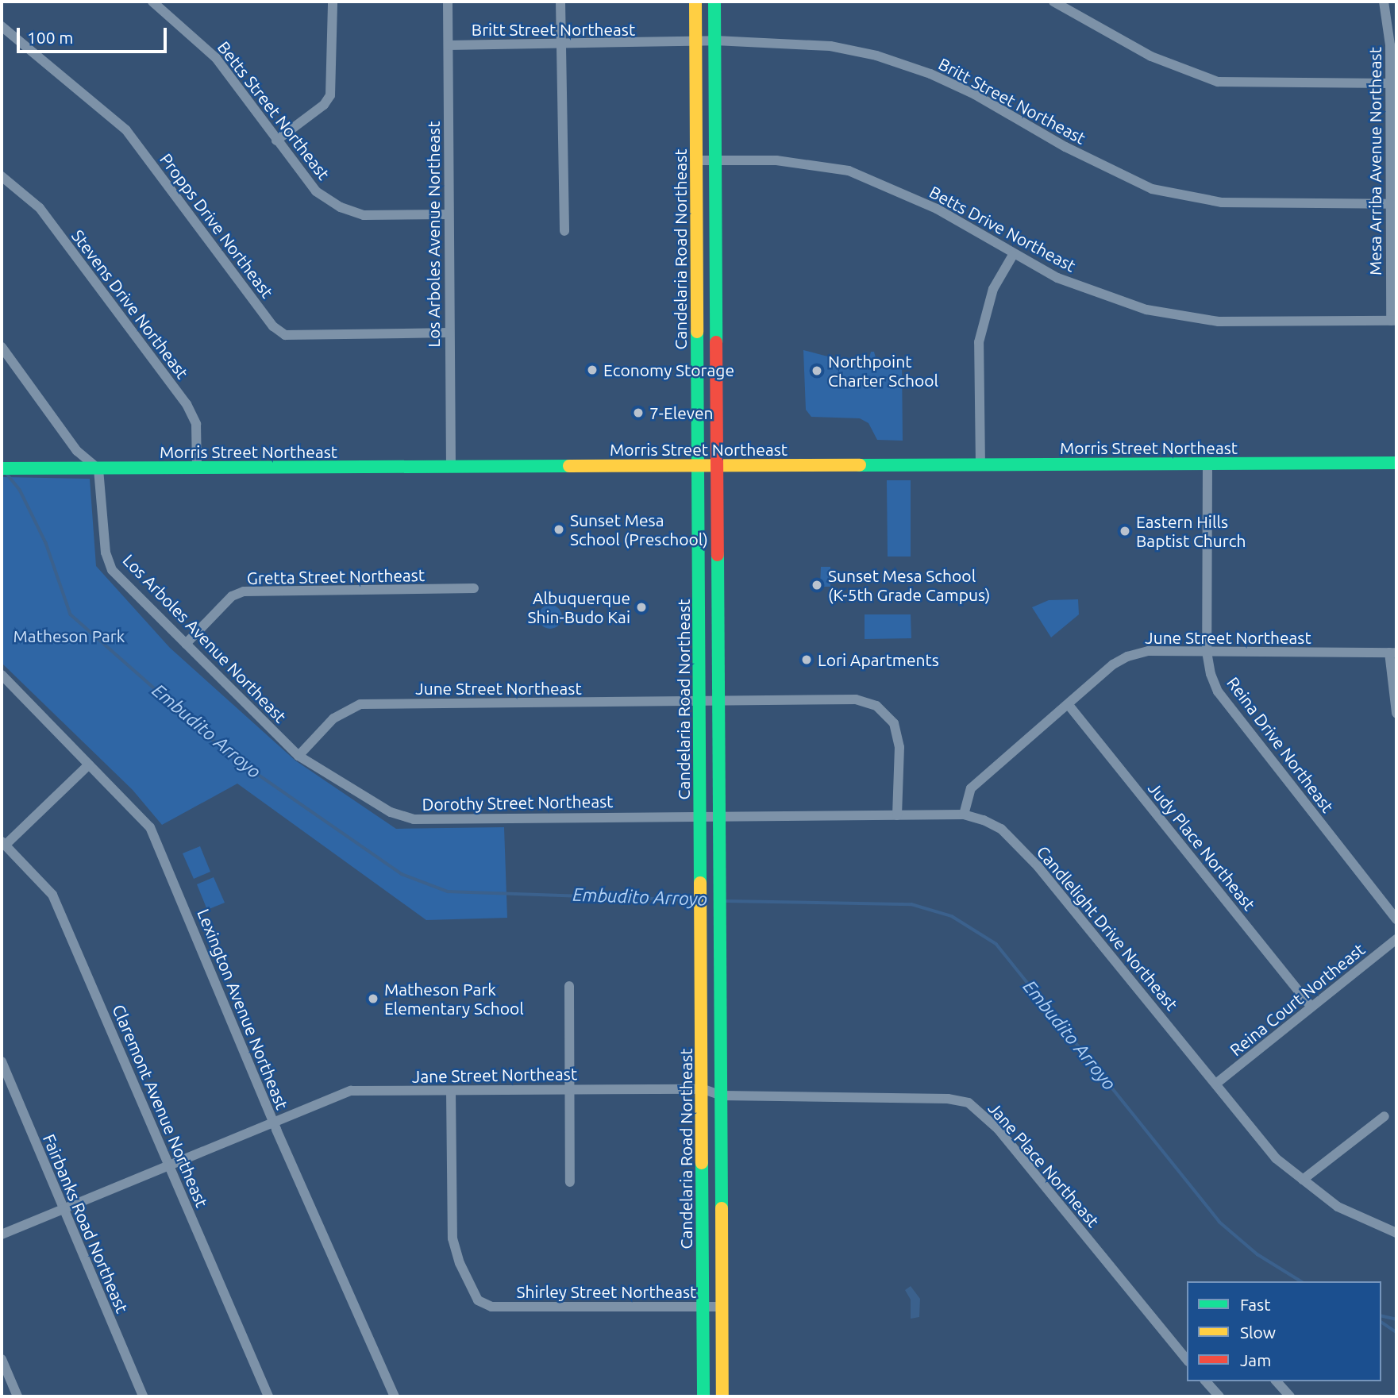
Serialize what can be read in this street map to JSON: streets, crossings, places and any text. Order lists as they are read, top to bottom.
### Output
{
  "streets": {
    "main road": ["Candelaria Road Northeast", "Morris Street Northeast"],
    "street": [
      "Britt Street Northeast",
      "Betts Street Northeast",
      "Mesa Arriba Avenue Northeast",
      "Propps Drive Northeast",
      "Betts Drive Northeast",
      "Los Arboles Avenue Northeast",
      "Stevens Drive Northeast",
      "Gretta Street Northeast",
      "June Street Northeast",
      "Reina Drive Northeast",
      "Dorothy Street Northeast",
      "Judy Place Northeast",
      "Candlelight Drive Northeast",
      "Reina Court Northeast",
      "Lexington Avenue Northeast",
      "Jane Street Northeast",
      "Claremont Avenue Northeast",
      "Jane Place Northeast",
      "Fairbanks Road Northeast",
      "Shirley Street Northeast"
    ]
  },
  "crossings": [
    ["Britt Street Northeast", "Mesa Arriba Avenue Northeast"],
    ["Britt Street Northeast", "Los Arboles Avenue Northeast"],
    ["Britt Street Northeast", "Candelaria Road Northeast"],
    ["Betts Street Northeast", "Los Arboles Avenue Northeast"],
    ["Mesa Arriba Avenue Northeast", "Betts Drive Northeast"],
    ["Propps Drive Northeast", "Los Arboles Avenue Northeast"],
    ["Betts Drive Northeast", "Candelaria Road Northeast"],
    ["Los Arboles Avenue Northeast", "Morris Street Northeast"],
    ["Los Arboles Avenue Northeast", "Gretta Street Northeast"],
    ["Los Arboles Avenue Northeast", "June Street Northeast"],
    ["Los Arboles Avenue Northeast", "Dorothy Street Northeast"],
    ["Candelaria Road Northeast", "Morris Street Northeast"],
    ["Candelaria Road Northeast", "June Street Northeast"],
    ["Candelaria Road Northeast", "Dorothy Street Northeast"],
    ["Candelaria Road Northeast", "Candlelight Drive Northeast"],
    ["Candelaria Road Northeast", "Jane Street Northeast"],
    ["Candelaria Road Northeast", "Jane Place Northeast"],
    ["Candelaria Road Northeast", "Shirley Street Northeast"],
    ["Stevens Drive Northeast", "Morris Street Northeast"],
    ["Morris Street Northeast", "Reina Drive Northeast"],
    ["June Street Northeast", "Reina Drive Northeast"],
    ["June Street Northeast", "Dorothy Street Northeast"],
    ["June Street Northeast", "Judy Place Northeast"],
    ["June Street Northeast", "Candlelight Drive Northeast"],
    ["Dorothy Street Northeast", "Candlelight Drive Northeast"],
    ["Judy Place Northeast", "Reina Court Northeast"],
    ["Candlelight Drive Northeast", "Reina Court Northeast"],
    ["Lexington Avenue Northeast", "Jane Street Northeast"],
    ["Jane Street Northeast", "Claremont Avenue Northeast"],
    ["Jane Street Northeast", "Jane Place Northeast"],
    ["Jane Street Northeast", "Fairbanks Road Northeast"],
    ["Jane Street Northeast", "Shirley Street Northeast"]
  ],
  "water": ["Embudito Arroyo"],
  "parks": ["Matheson Park"],
  "places": [
    "Economy Storage",
    "Northpoint Charter School",
    "7-Eleven",
    "Sunset Mesa School (Preschool)",
    "Eastern Hills Baptist Church",
    "Sunset Mesa School (K-5th Grade Campus)",
    "Albuquerque Shin-Budo Kai",
    "Lori Apartments",
    "Matheson Park Elementary School"
  ],
  "legend": ["Fast", "Slow", "Jam"],
  "scale_bar": "100 m"
}
